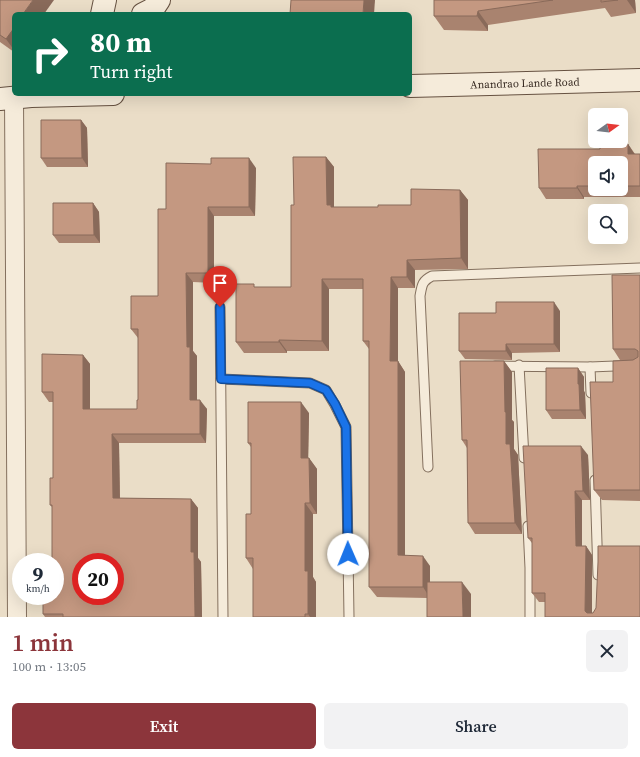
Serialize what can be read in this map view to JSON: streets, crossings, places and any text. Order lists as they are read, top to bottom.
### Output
{
  "streets": {
    "main road": ["Anandrao Lande Road"]
  },
  "north": "right",
  "page": {
    "turn": ["80 m", "Turn right"],
    "speed": "9 km/h",
    "limit": "20",
    "heading": ["1 min", "100 m · 13:05"],
    "buttons": ["Exit", "Share"]
  }
}
